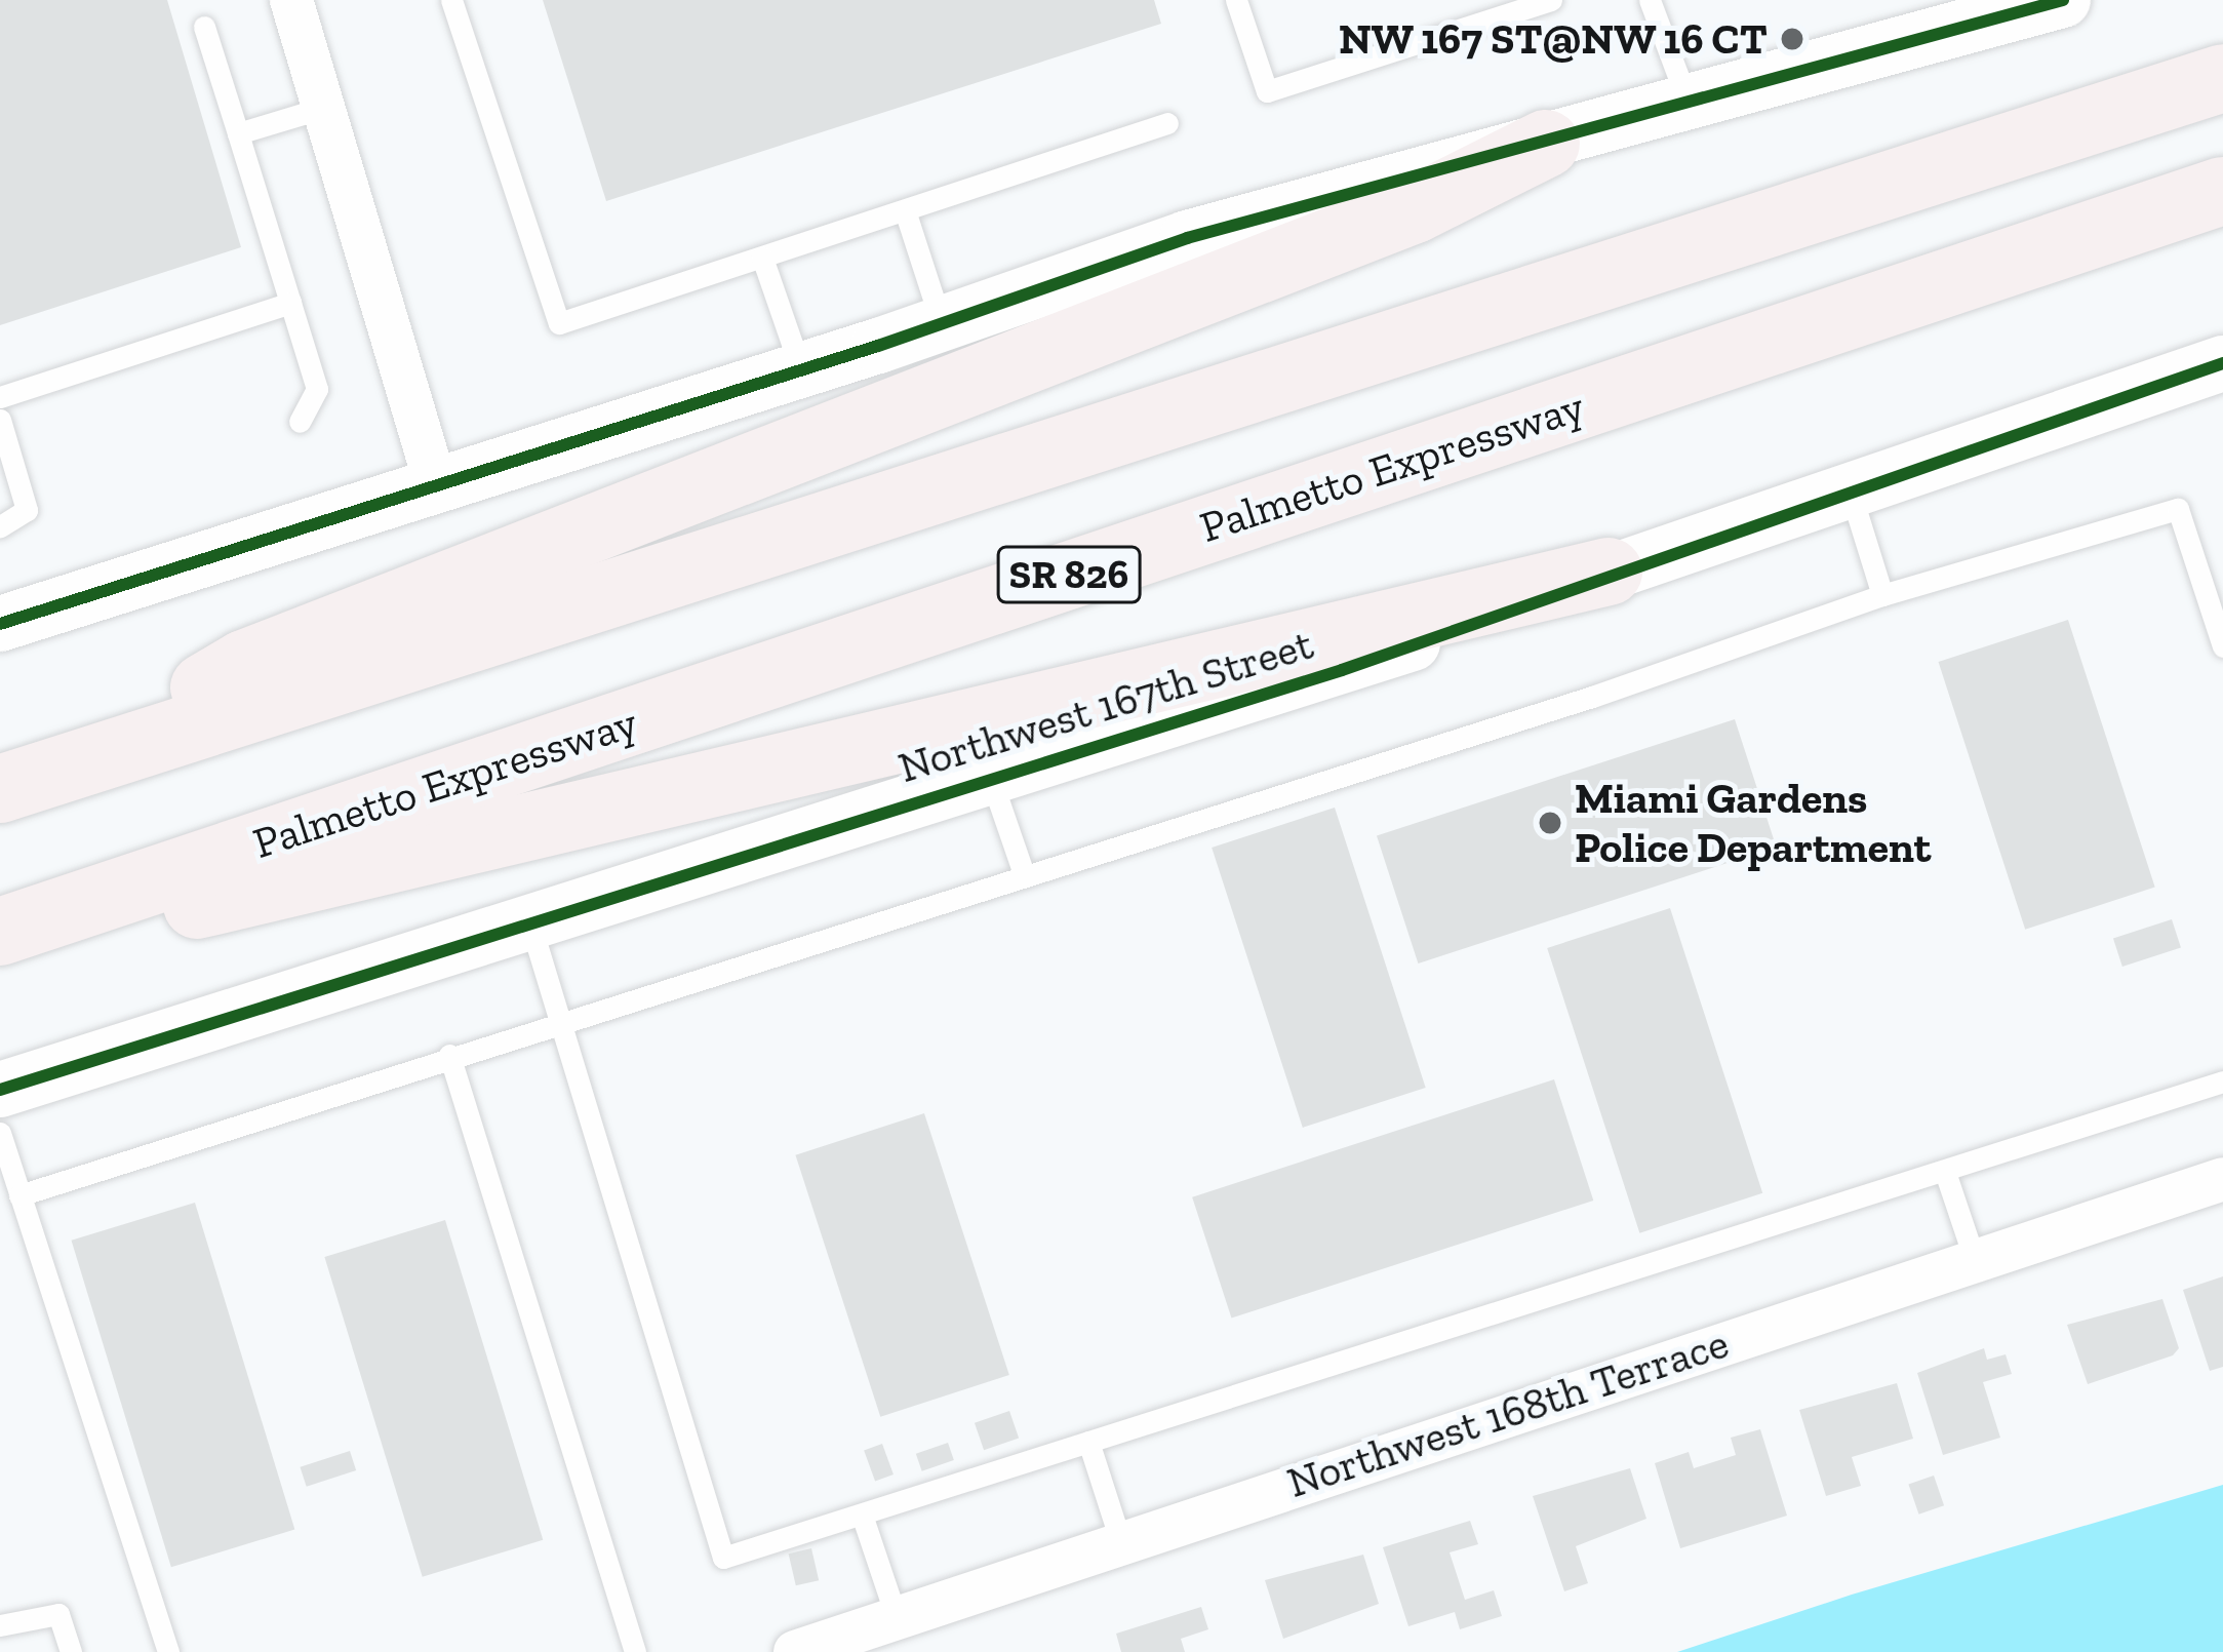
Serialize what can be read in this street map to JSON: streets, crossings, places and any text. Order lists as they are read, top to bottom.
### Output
{
  "streets": {
    "highway": ["Palmetto Expressway", "SR 826"],
    "street": ["Northwest 167th Street", "Northwest 168th Terrace"]
  },
  "places": ["NW 167 ST@NW 16 CT", "Miami Gardens Police Department"]
}
